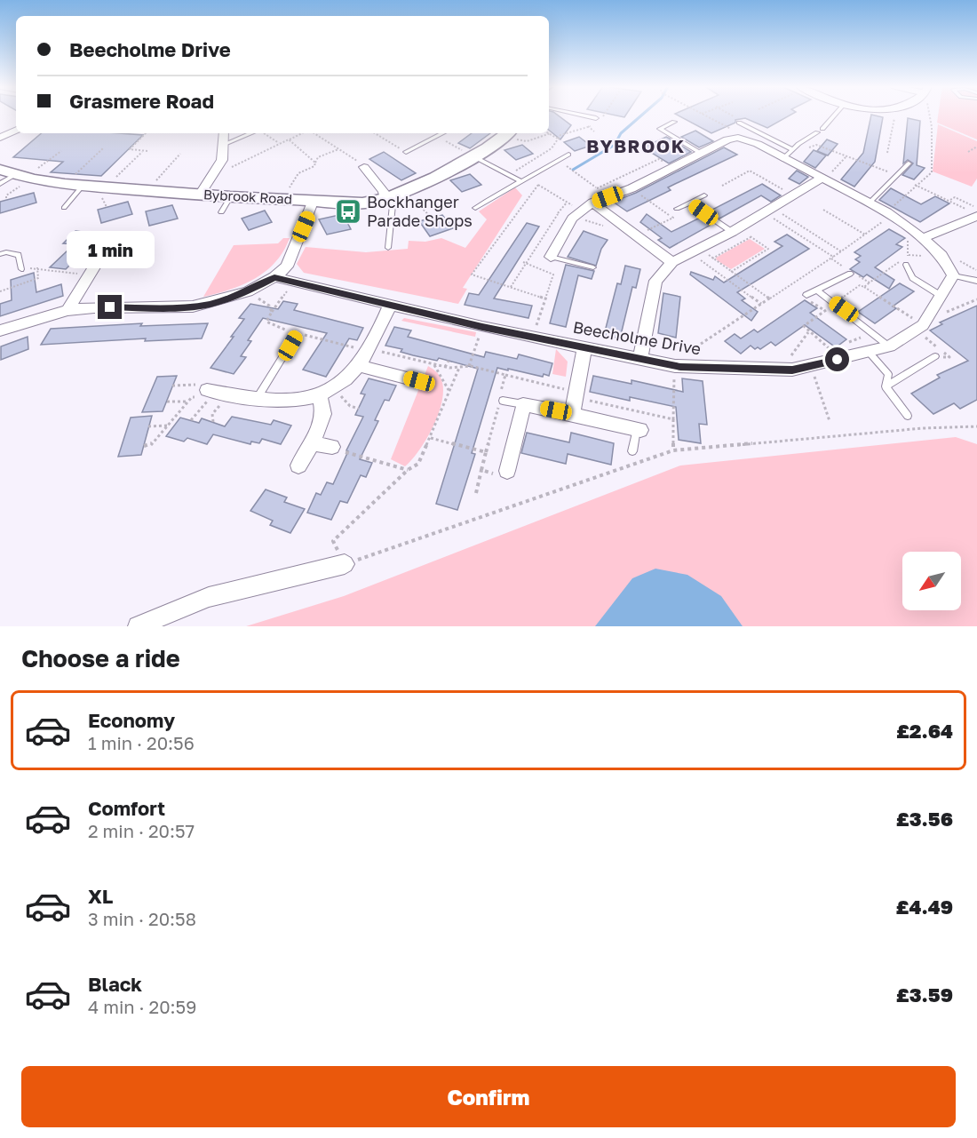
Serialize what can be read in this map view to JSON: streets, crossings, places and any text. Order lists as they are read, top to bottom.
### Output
{
  "streets": {
    "street": ["Bybrook Road", "Beecholme Drive"]
  },
  "districts": ["BYBROOK"],
  "places": {
    "bus stop": ["Bockhanger Parade Shops"]
  },
  "north": "bottom left",
  "page": {
    "banner": ["Beecholme Drive", "Grasmere Road"],
    "bubble": "1 min",
    "heading": "Choose a ride",
    "list": [
      {
        "name": "Economy",
        "note": "1 min · 20:56",
        "value": "£2.64"
      },
      {
        "name": "Comfort",
        "note": "2 min · 20:57",
        "value": "£3.56"
      },
      {
        "name": "XL",
        "note": "3 min · 20:58",
        "value": "£4.49"
      },
      {
        "name": "Black",
        "note": "4 min · 20:59",
        "value": "£3.59"
      }
    ],
    "buttons": "Confirm"
  }
}
